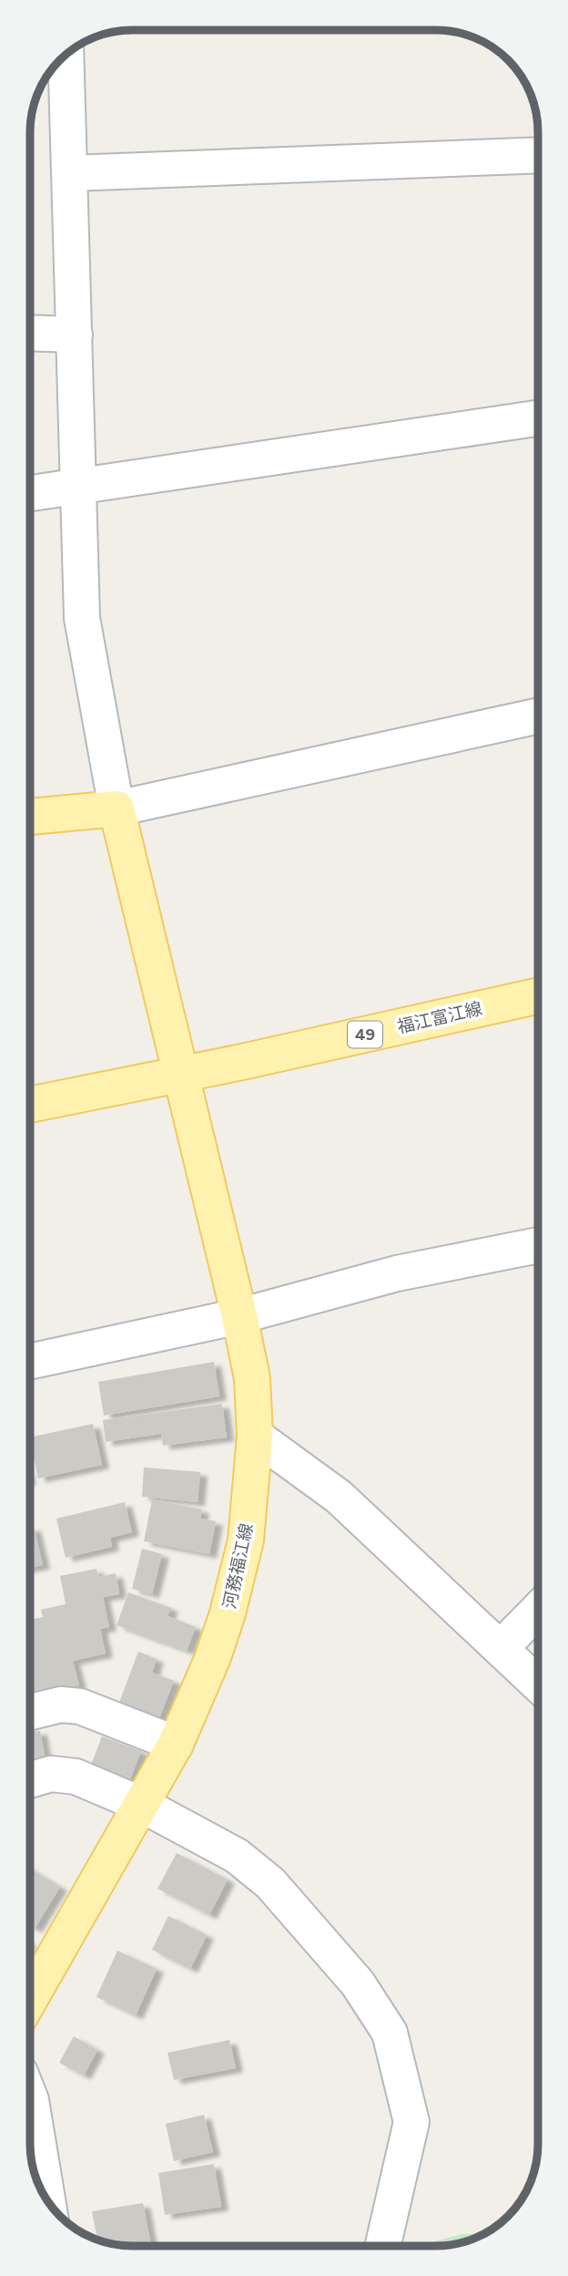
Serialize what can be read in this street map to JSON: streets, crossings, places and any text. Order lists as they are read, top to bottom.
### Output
{
  "streets": {
    "main road": ["福江富江線", "49", "河務福江線"]
  },
  "crossings": [
    ["福江富江線", "河務福江線"]
  ]
}
